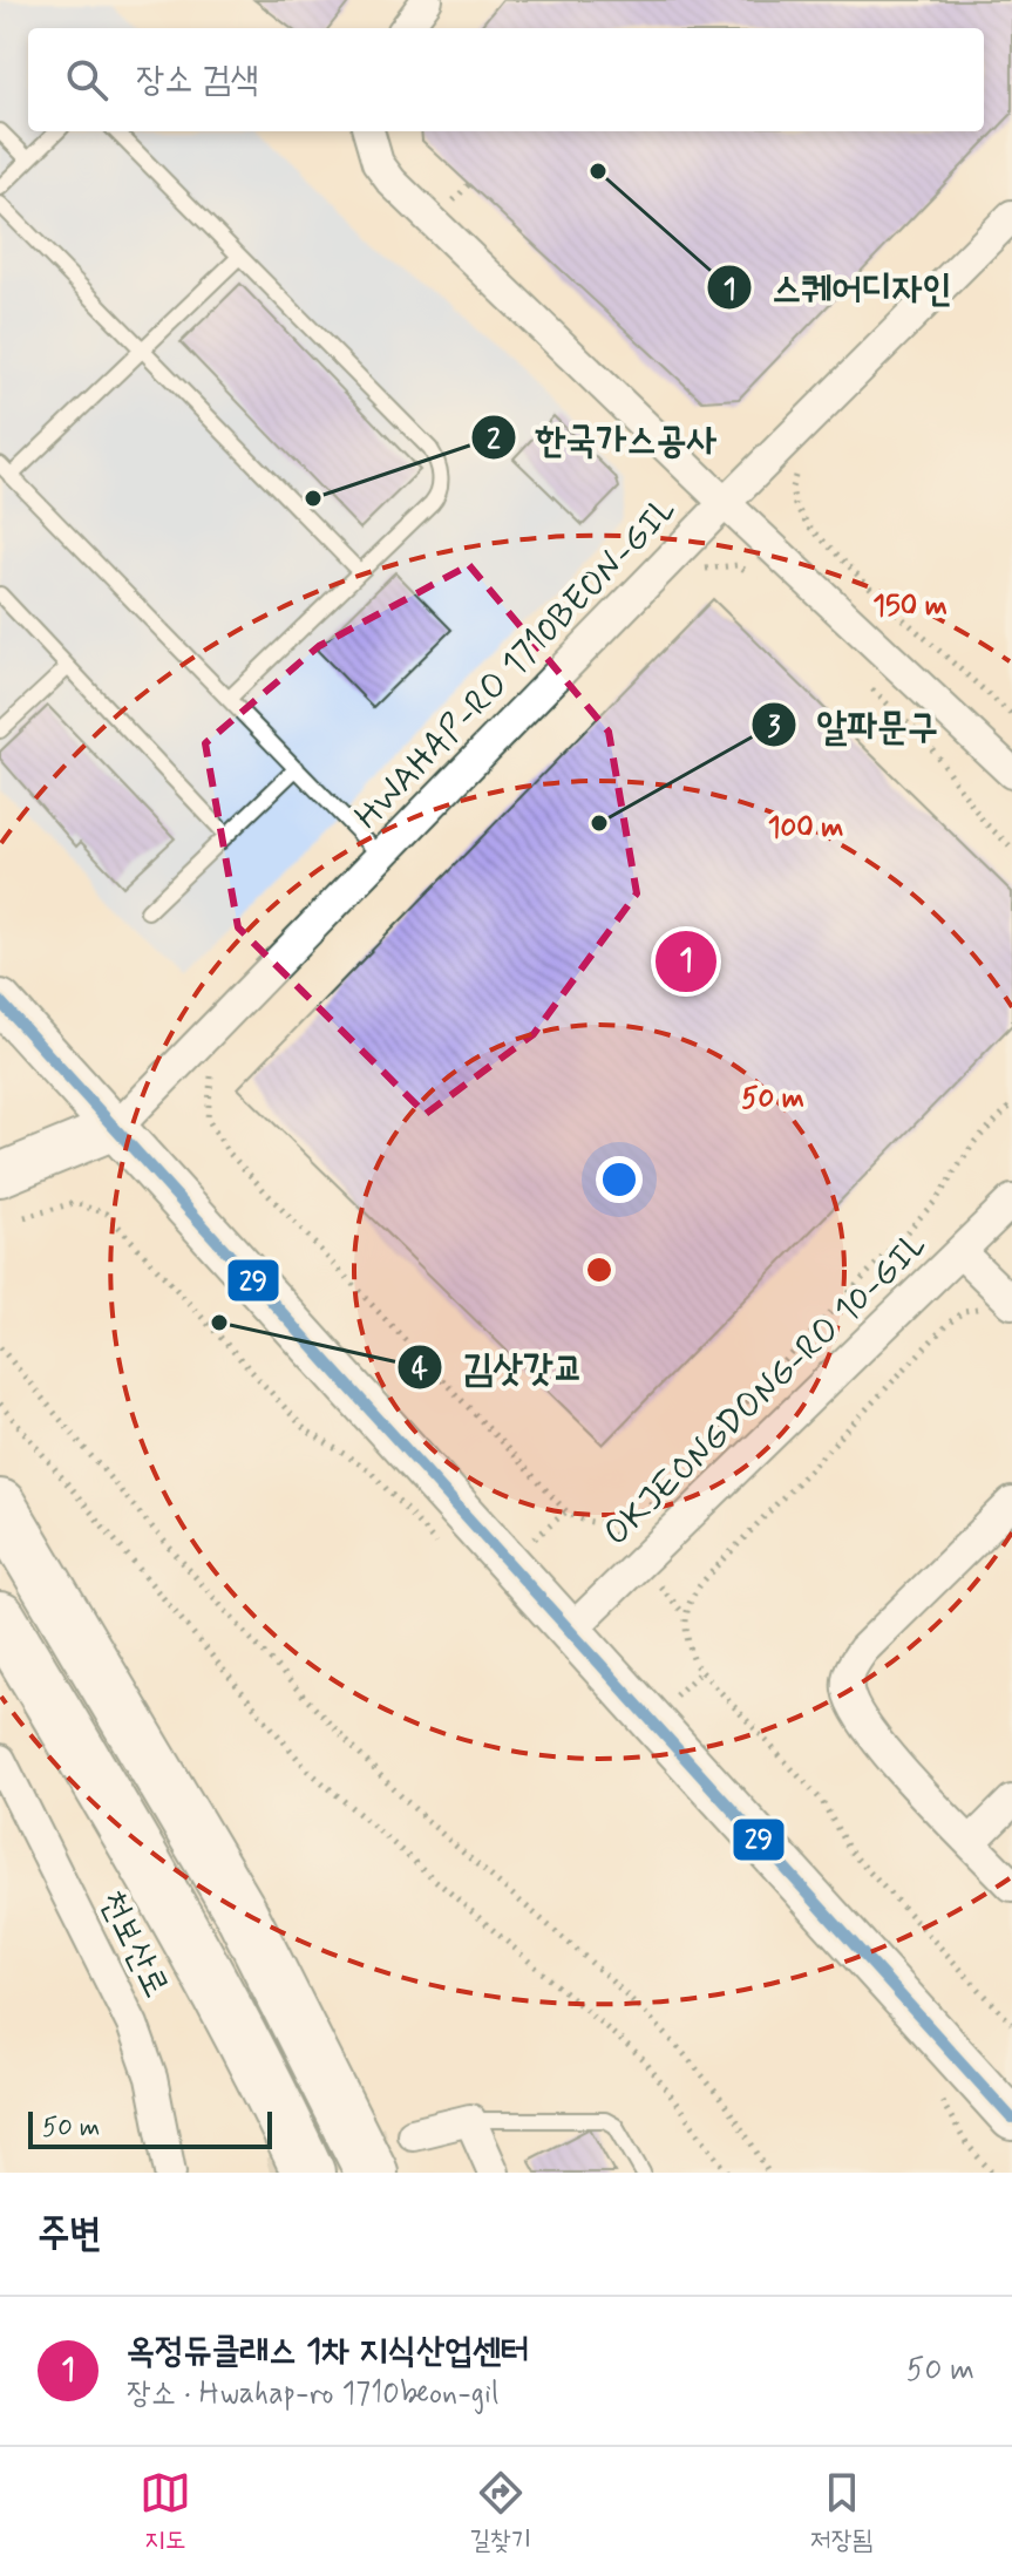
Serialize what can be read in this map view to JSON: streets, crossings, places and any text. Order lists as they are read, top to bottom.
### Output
{
  "streets": {
    "street": ["HWAHAP-RO 1710BEON-GIL", "OKJEONGDONG-RO 10-GIL", "천보산로"]
  },
  "places": [
    "스퀘어디자인",
    "한국가스공사",
    "알파문구",
    "김삿갓교"
  ],
  "lines": ["transit line 29"],
  "scale_bar": "50 m",
  "page": {
    "search": "장소 검색",
    "pins": "1",
    "scale": "50 m",
    "heading": "주변",
    "list": [
      {
        "mark": "1",
        "name": "옥정듀클래스 1차 지식산업센터",
        "note": "장소 · Hwahap-ro 1710beon-gil",
        "value": "50 m"
      }
    ],
    "nav": ["지도", "길찾기", "저장됨"]
  },
  "rings": ["150 m", "100 m", "50 m"]
}
